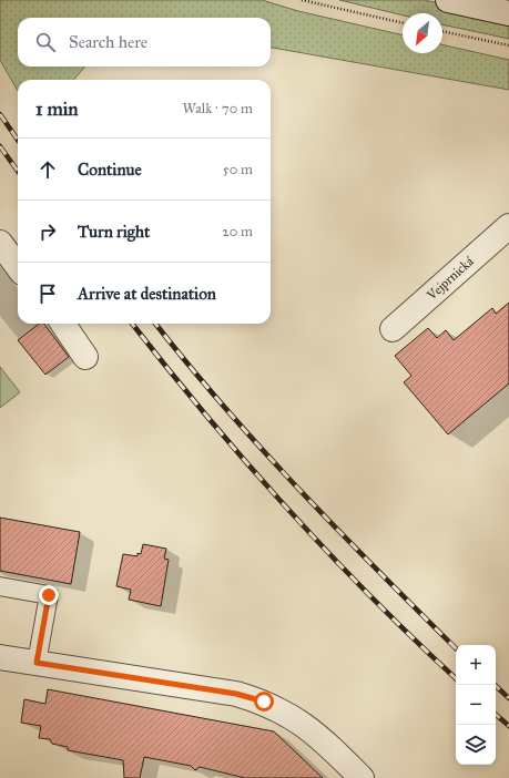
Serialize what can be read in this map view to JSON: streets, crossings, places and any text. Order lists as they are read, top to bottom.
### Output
{
  "streets": {
    "street": ["Vejprnická"]
  },
  "north": "bottom left",
  "page": {
    "search": "Search here",
    "heading": ["1 min", "Walk · 70 m"],
    "list": [
      ["Continue", "50 m"],
      ["Turn right", "20 m"],
      "Arrive at destination"
    ],
    "map_buttons": ["+", "−"]
  }
}
